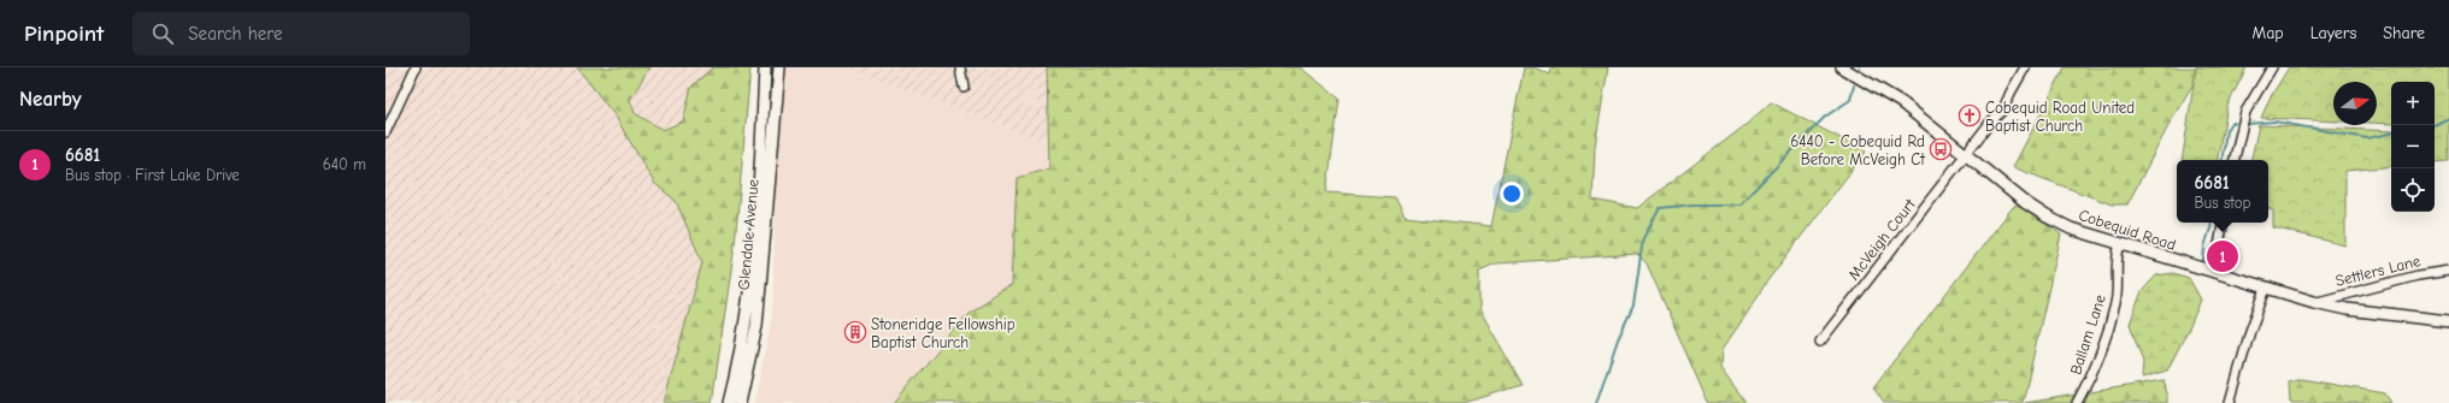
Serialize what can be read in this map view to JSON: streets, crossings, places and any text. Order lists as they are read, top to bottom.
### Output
{
  "streets": {
    "main road": ["Cobequid Road", "Glendale Avenue"],
    "street": ["McVeigh Court", "Settlers Lane", "Ballam Lane"]
  },
  "crossings": [
    ["Cobequid Road", "McVeigh Court"],
    ["Cobequid Road", "Settlers Lane"],
    ["Cobequid Road", "Ballam Lane"]
  ],
  "places": {
    "church": ["Cobequid Road United Baptist Church"],
    "bus stop": ["6440 - Cobequid Rd Before McVeigh Ct"],
    "building": ["Stoneridge Fellowship Baptist Church"]
  },
  "north": "right",
  "page": {
    "header": "Pinpoint",
    "search": "Search here",
    "nav": ["Map", "Layers", "Share"],
    "heading": "Nearby",
    "map_buttons": ["+", "−"],
    "list": [
      {
        "mark": "1",
        "name": "6681",
        "note": "Bus stop · First Lake Drive",
        "value": "640 m"
      }
    ],
    "popup": ["6681", "Bus stop"],
    "pins": "1"
  }
}
